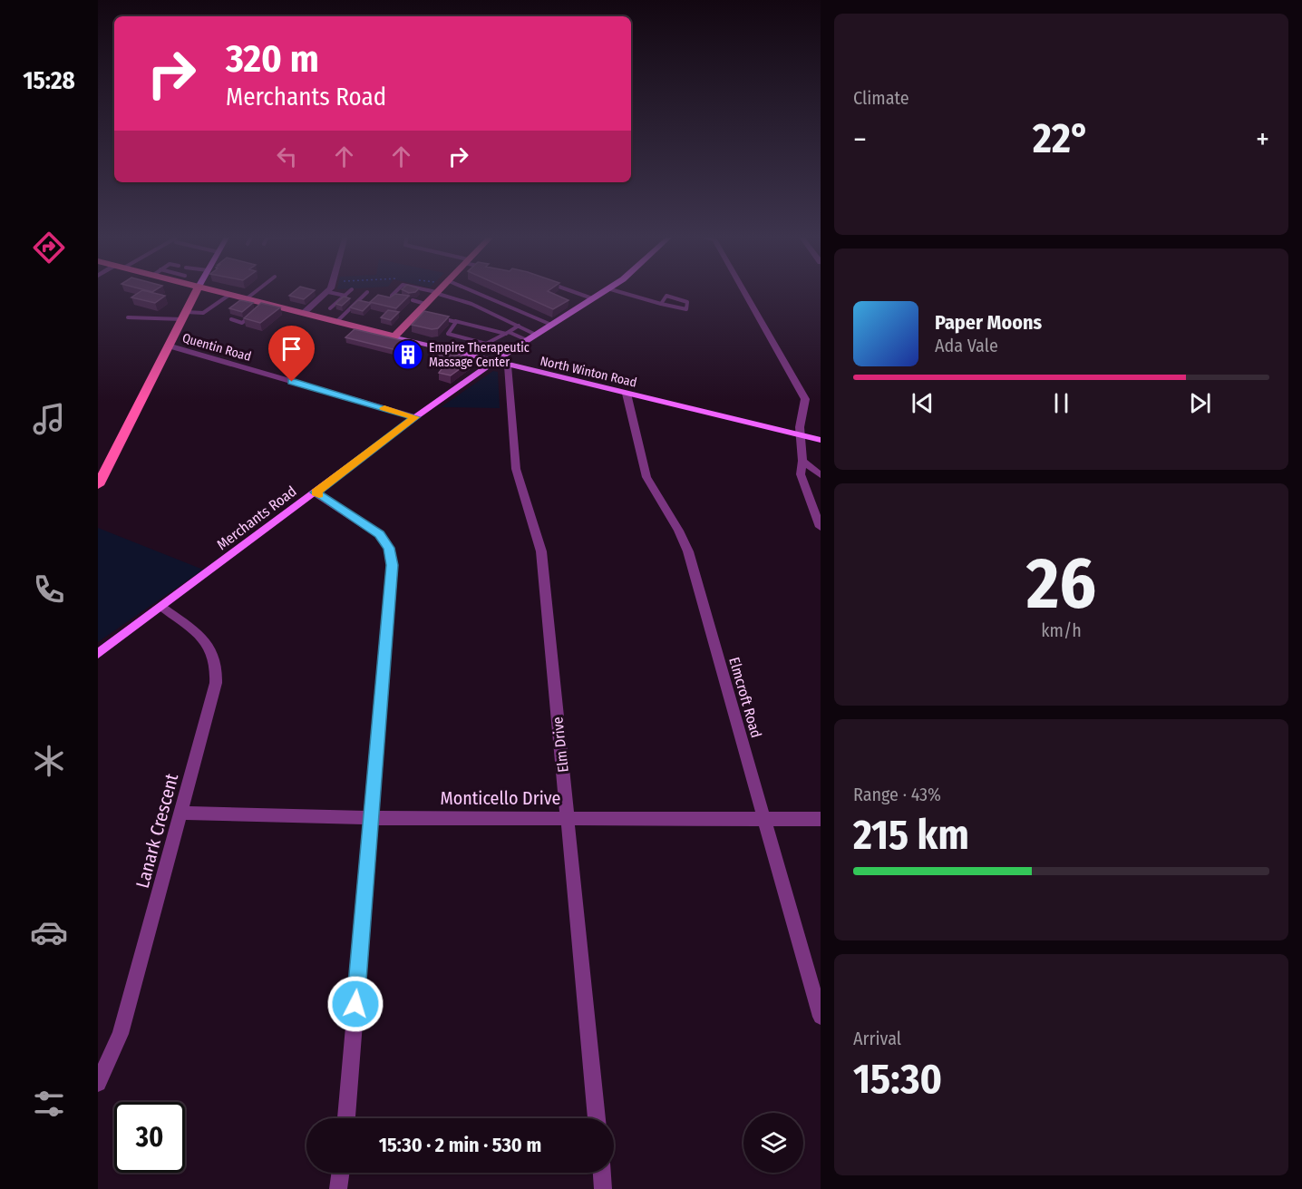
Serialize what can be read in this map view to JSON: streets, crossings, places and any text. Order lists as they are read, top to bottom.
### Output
{
  "streets": {
    "main road": ["North Winton Road"],
    "street": [
      "Quentin Road",
      "Merchants Road",
      "Elmcroft Road",
      "Elm Drive",
      "Monticello Drive",
      "Lanark Crescent"
    ]
  },
  "crossings": [
    ["Quentin Road", "Merchants Road"],
    ["North Winton Road", "Merchants Road"],
    ["North Winton Road", "Elmcroft Road"],
    ["North Winton Road", "Elm Drive"],
    ["Merchants Road", "Lanark Crescent"],
    ["Elmcroft Road", "Monticello Drive"],
    ["Elm Drive", "Monticello Drive"],
    ["Monticello Drive", "Lanark Crescent"]
  ],
  "places": {
    "building": ["Empire Therapeutic Massage Center"]
  },
  "page": {
    "tabs": "15:28",
    "tile": [
      "Climate",
      ["26", "km/h"],
      ["Range · 43%", "215 km"],
      ["Arrival", "15:30"]
    ],
    "turn": ["320 m", "Merchants Road"],
    "heat": ["−", "22°", "+"],
    "song": ["Paper Moons", "Ada Vale"],
    "limit": "30",
    "trip": "15:30 · 2 min · 530 m"
  }
}
